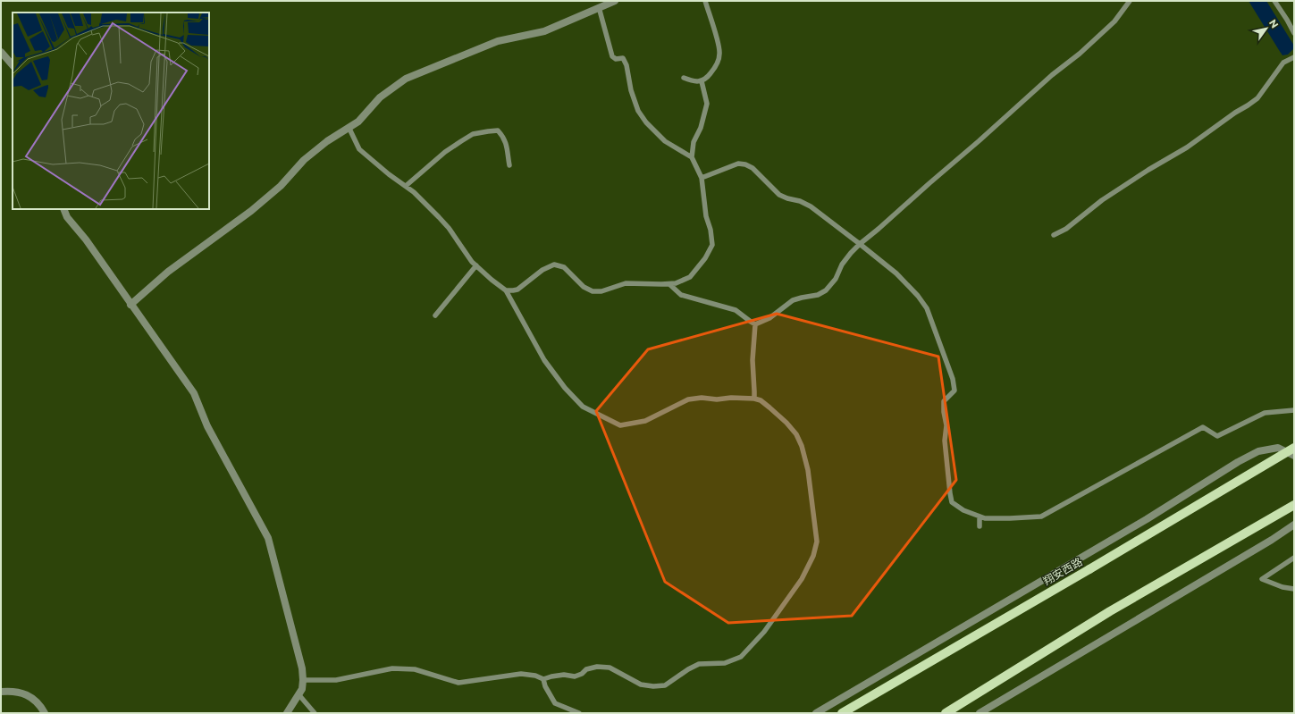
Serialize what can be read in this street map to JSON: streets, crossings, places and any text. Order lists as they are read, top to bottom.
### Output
{
  "streets": {
    "main road": ["翔安西路"]
  },
  "north": "top right"
}
